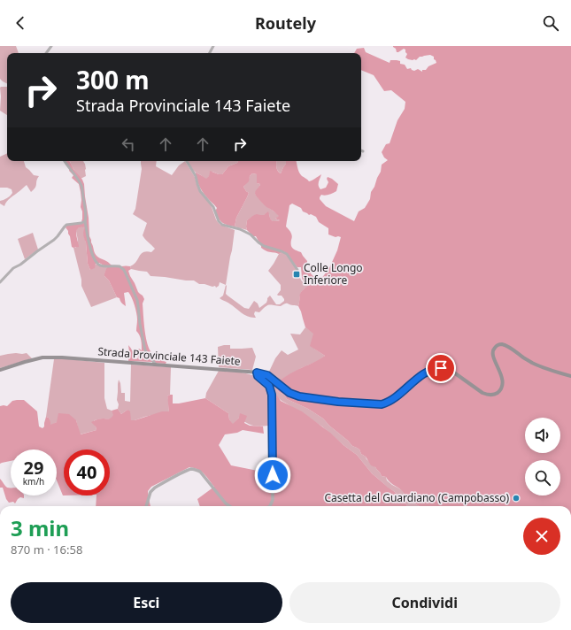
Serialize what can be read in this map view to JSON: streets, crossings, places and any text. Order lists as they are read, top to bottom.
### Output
{
  "streets": {
    "main road": ["Strada Provinciale 143 Faiete"]
  },
  "places": {
    "transit": ["Colle Longo Inferiore"],
    "other": ["Casetta del Guardiano (Campobasso)"]
  },
  "page": {
    "header": "Routely",
    "turn": ["300 m", "Strada Provinciale 143 Faiete"],
    "speed": "29 km/h",
    "limit": "40",
    "heading": ["3 min", "870 m · 16:58"],
    "buttons": ["Esci", "Condividi"]
  }
}
